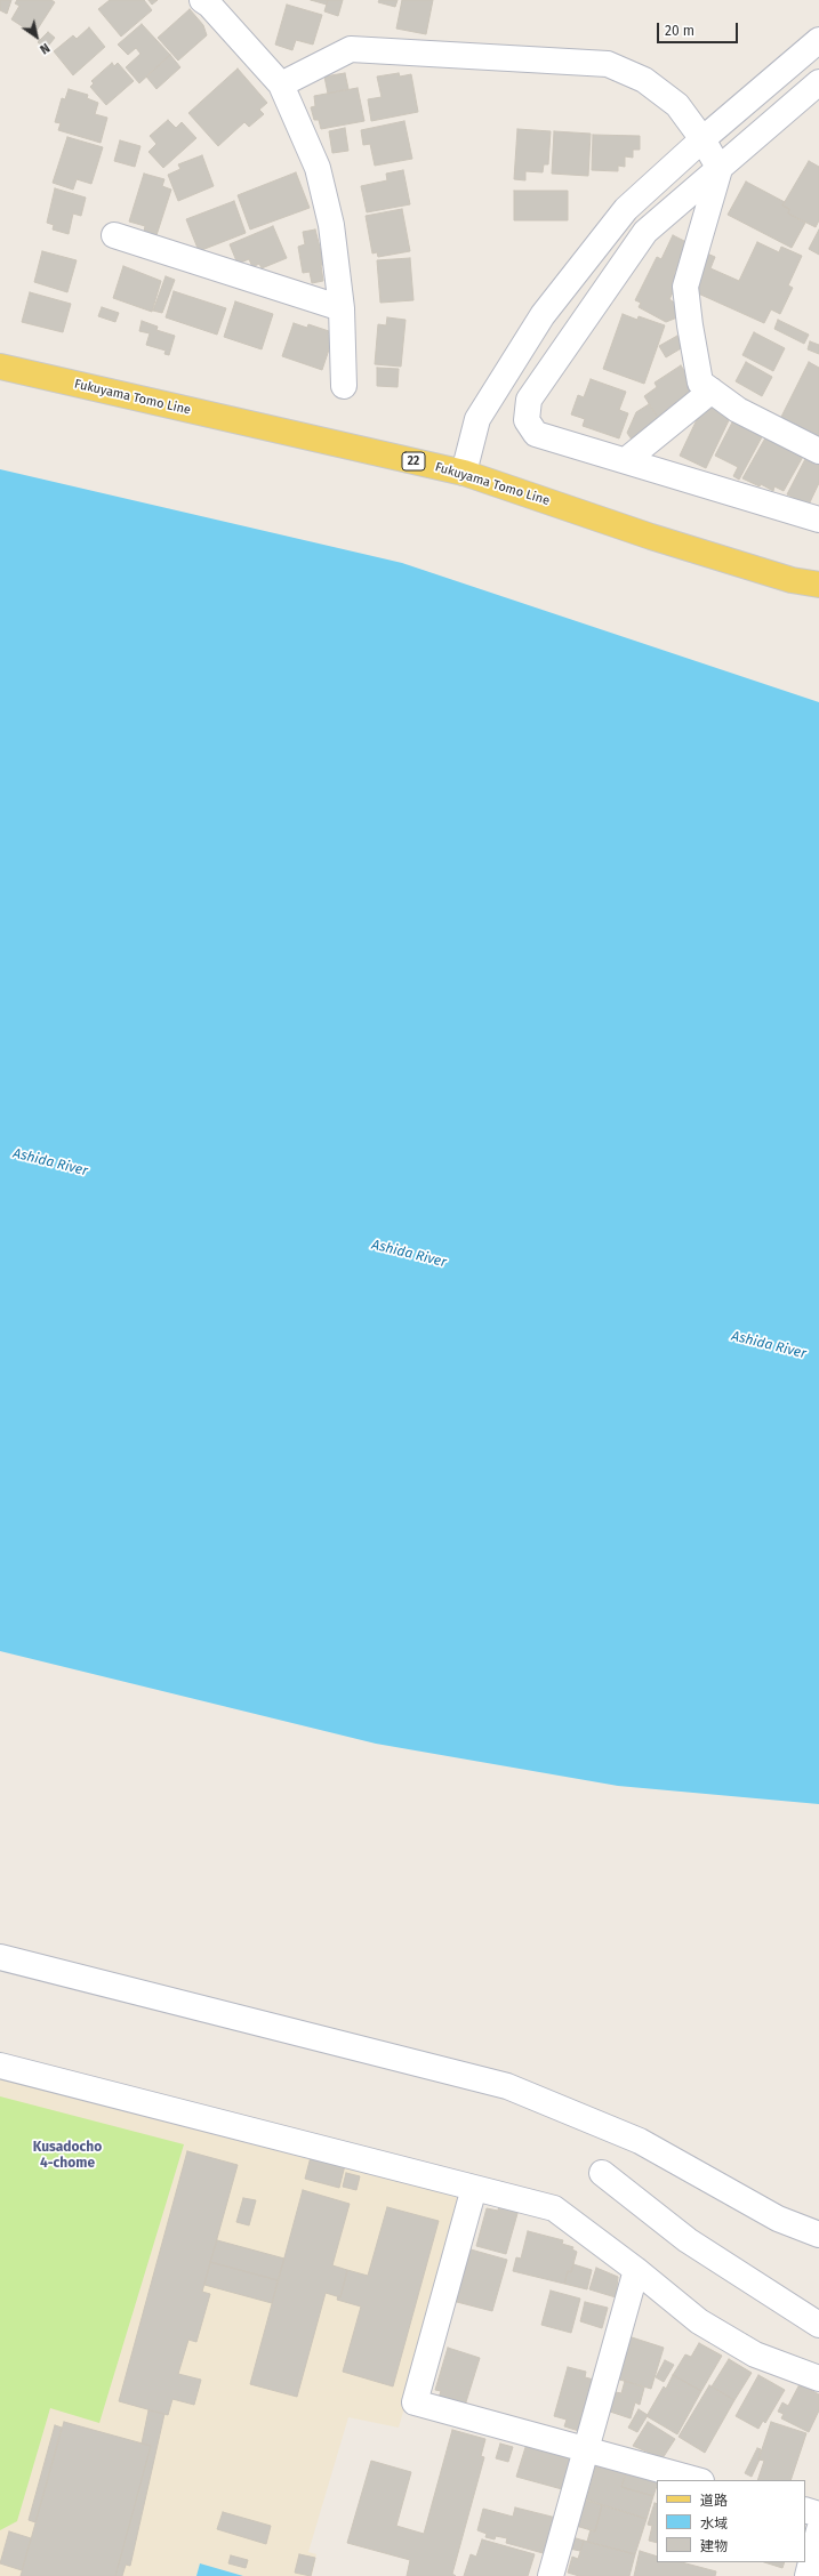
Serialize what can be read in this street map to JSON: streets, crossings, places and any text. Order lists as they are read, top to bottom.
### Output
{
  "streets": {
    "main road": ["Fukuyama Tomo Line", "22"]
  },
  "districts": ["Kusadocho 4-chome"],
  "water": ["Ashida River"],
  "legend": ["道路", "水域", "建物"],
  "scale_bar": "20 m",
  "north": "bottom right"
}
